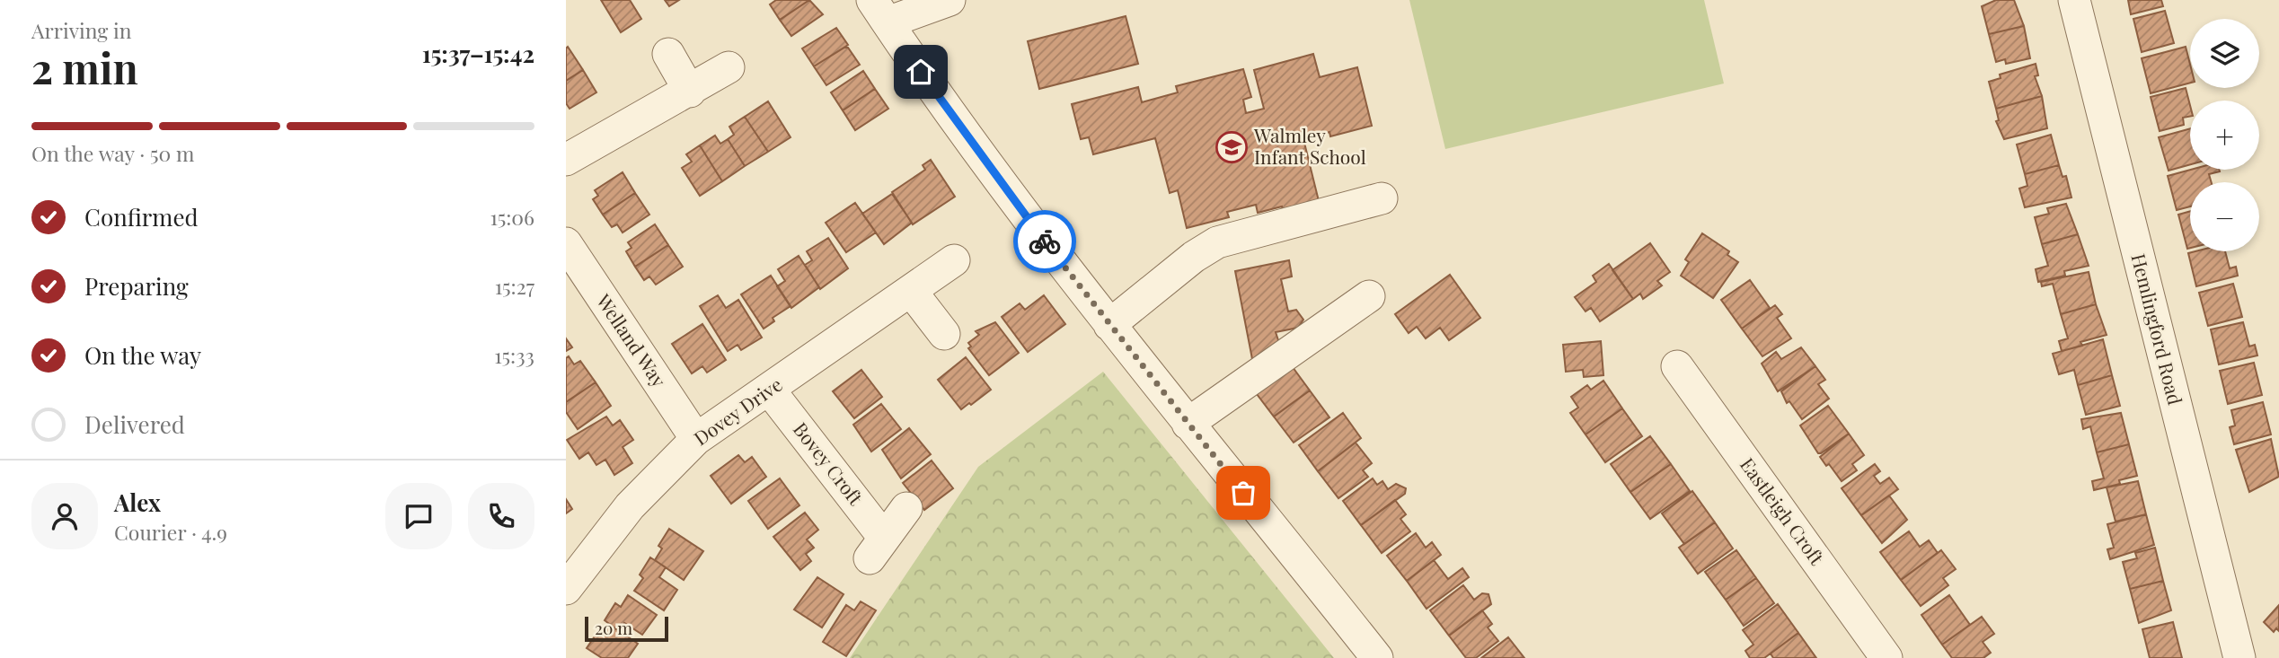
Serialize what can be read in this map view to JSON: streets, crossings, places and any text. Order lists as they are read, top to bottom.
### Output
{
  "streets": {
    "street": [
      "Hemlingford Road",
      "Welland Way",
      "Dovey Drive",
      "Bovey Croft",
      "Eastleigh Croft"
    ]
  },
  "crossings": [
    ["Welland Way", "Dovey Drive"],
    ["Dovey Drive", "Bovey Croft"]
  ],
  "places": {
    "school or university": ["Walmley Infant School"]
  },
  "scale_bar": "20 m",
  "page": {
    "heading": ["2 min", "Arriving in", "15:37–15:42"],
    "panel": ["Alex", "Courier · 4.9"],
    "map_buttons": ["+", "−"],
    "bar": "On the way · 50 m",
    "list": [
      ["Confirmed", "15:06"],
      ["Preparing", "15:27"],
      ["On the way", "15:33"],
      "Delivered"
    ],
    "scale": "20 m"
  }
}
